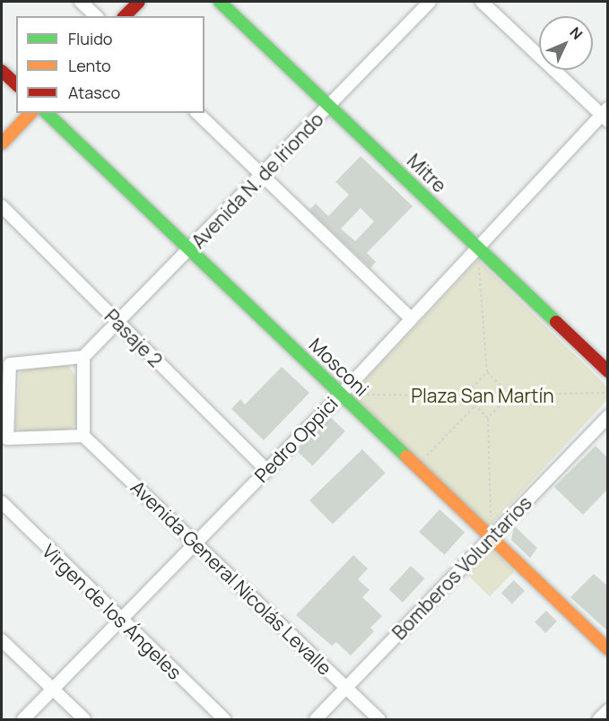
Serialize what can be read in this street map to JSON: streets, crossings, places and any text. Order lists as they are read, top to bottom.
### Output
{
  "streets": {
    "street": [
      "Mitre",
      "Avenida N. de Iriondo",
      "Pasaje 2",
      "Mosconi",
      "Pedro Oppici",
      "Bomberos Voluntarios",
      "Avenida General Nicolás Levalle",
      "Virgen de los Ángeles"
    ]
  },
  "crossings": [
    ["Mitre", "Avenida N. de Iriondo"],
    ["Mitre", "Pedro Oppici"],
    ["Avenida N. de Iriondo", "Pasaje 2"],
    ["Avenida N. de Iriondo", "Mosconi"],
    ["Pasaje 2", "Pedro Oppici"],
    ["Mosconi", "Pedro Oppici"],
    ["Mosconi", "Bomberos Voluntarios"],
    ["Pedro Oppici", "Avenida General Nicolás Levalle"],
    ["Pedro Oppici", "Virgen de los Ángeles"],
    ["Bomberos Voluntarios", "Avenida General Nicolás Levalle"]
  ],
  "parks": ["Plaza San Martín"],
  "legend": ["Fluido", "Lento", "Atasco"],
  "north": "top right"
}
